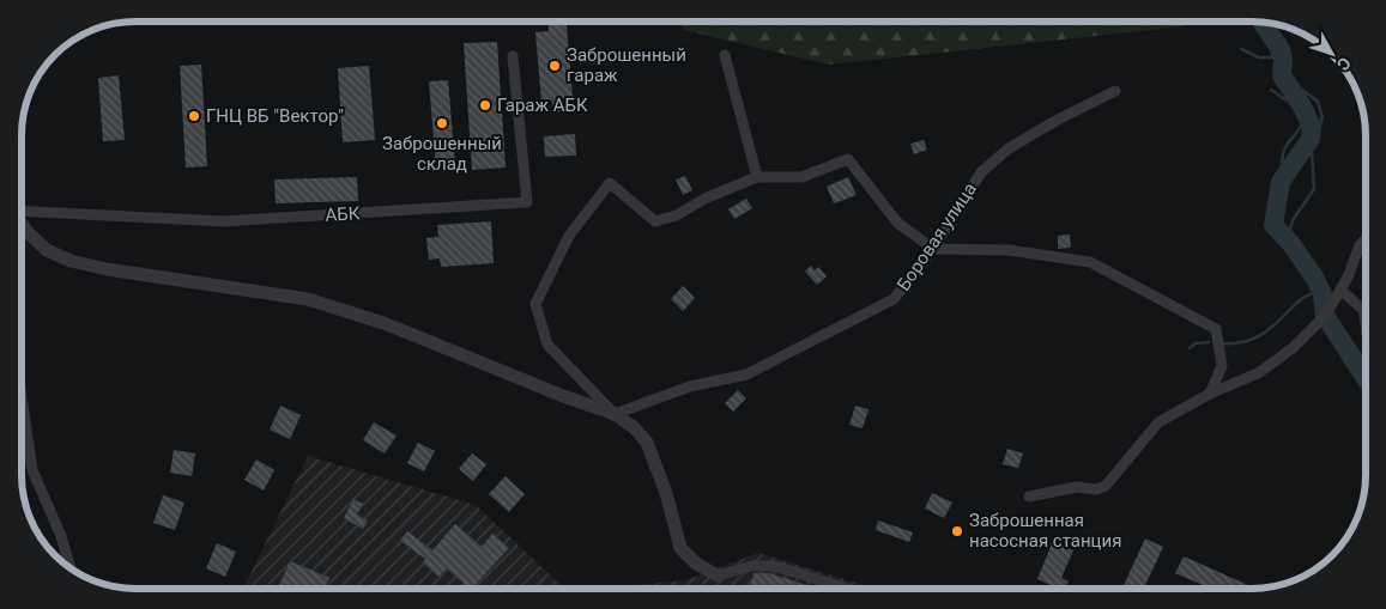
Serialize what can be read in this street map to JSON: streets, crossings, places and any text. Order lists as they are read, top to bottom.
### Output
{
  "streets": {
    "street": ["АБК", "Боровая улица"]
  },
  "places": [
    "Заброшенный гараж",
    "Гараж АБК",
    "ГНЦ ВБ \"Вектор\"",
    "Заброшенный склад",
    "Заброшенная насосная станция"
  ],
  "north": "bottom right"
}
